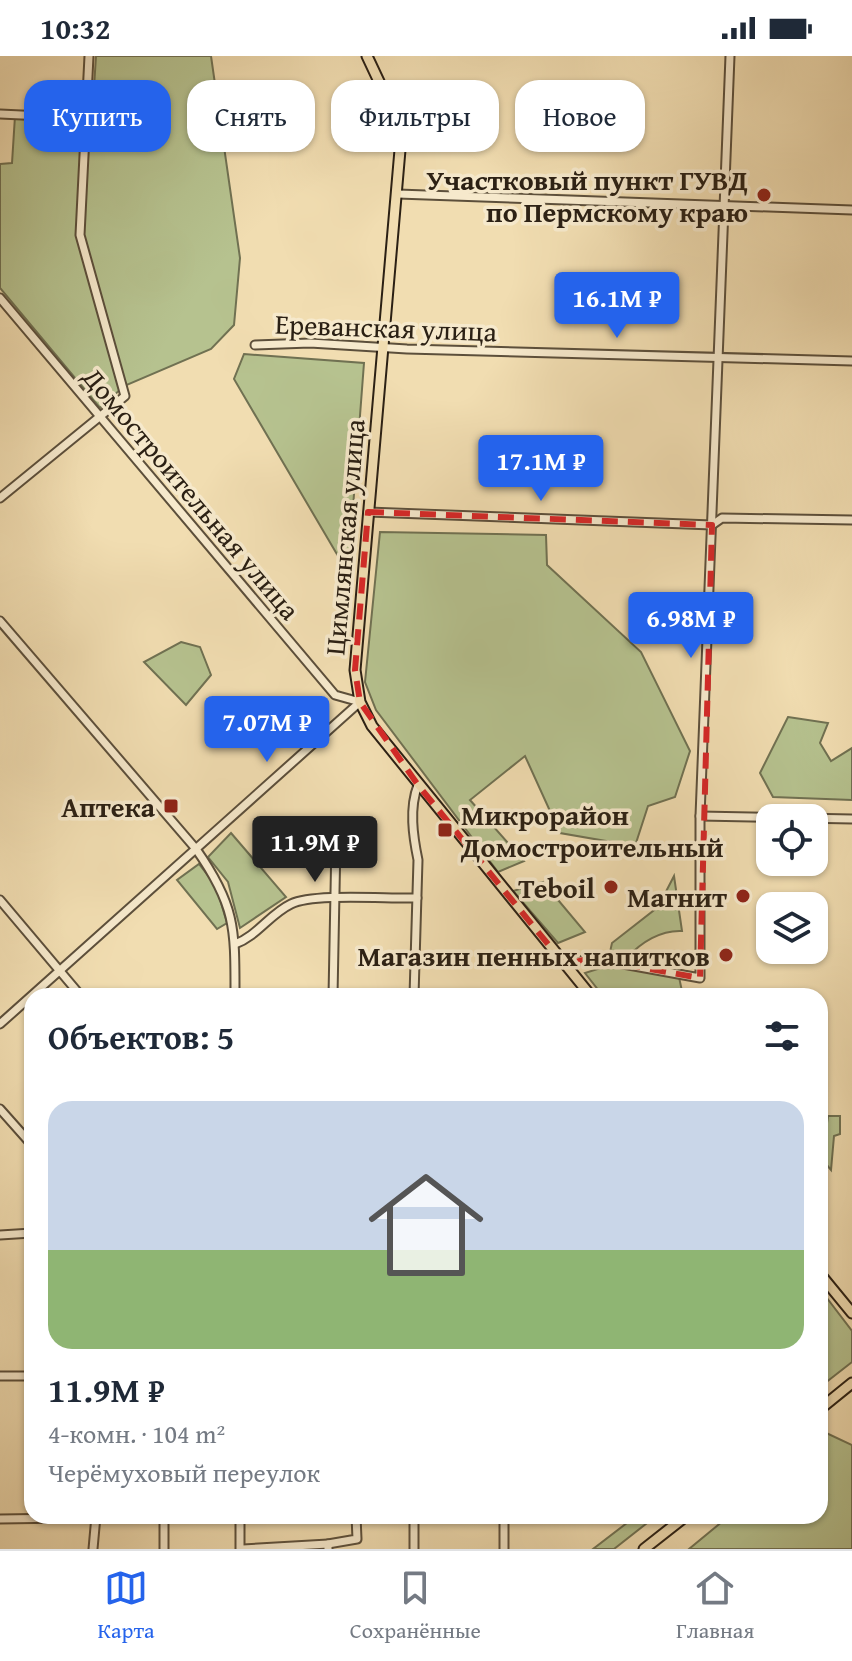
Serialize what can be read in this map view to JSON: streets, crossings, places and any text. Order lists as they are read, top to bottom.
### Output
{
  "streets": {
    "main road": ["Цимлянская улица"],
    "street": ["Ереванская улица", "Домостроительная улица"]
  },
  "crossings": [
    ["Ереванская улица", "Цимлянская улица"],
    ["Домостроительная улица", "Цимлянская улица"]
  ],
  "places": {
    "other": [
      "Участковый пункт ГУВД по Пермскому краю",
      "Teboil",
      "Магнит",
      "Магазин пенных напитков"
    ],
    "transit": ["Аптека", "Микрорайон Домостроительный"]
  },
  "page": {
    "status": "10:32",
    "chip": [
      "Купить",
      "Снять",
      "Фильтры",
      "Новое"
    ],
    "price": [
      "16.1M ₽",
      "17.1M ₽",
      "6.98M ₽",
      "7.07M ₽",
      "11.9M ₽"
    ],
    "heading": "Объектов: 5",
    "list": [
      {
        "name": "11.9M ₽",
        "note": "4-комн. · 104 m² · Черёмуховый переулок"
      }
    ],
    "tabs": ["Карта", "Сохранённые", "Главная"]
  }
}
